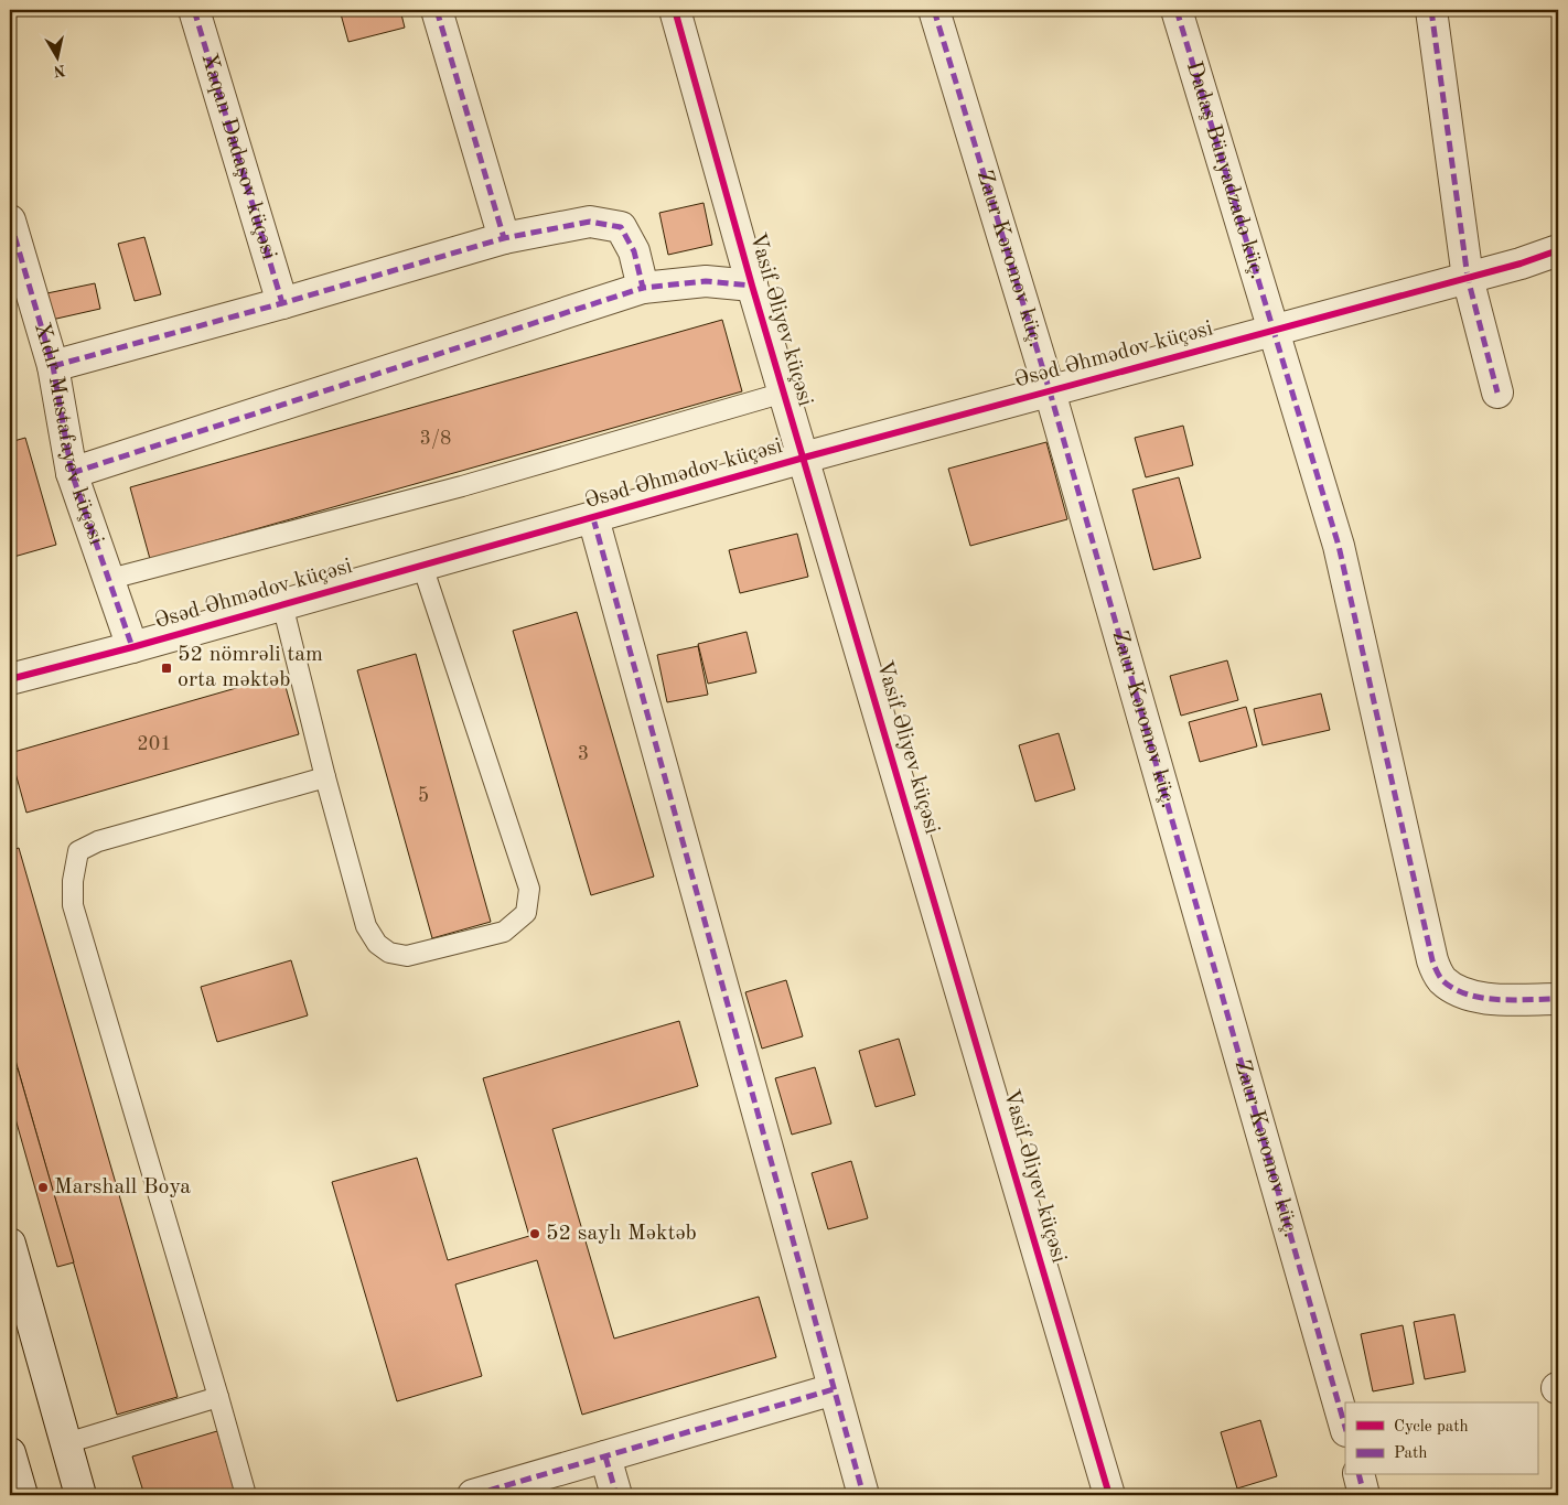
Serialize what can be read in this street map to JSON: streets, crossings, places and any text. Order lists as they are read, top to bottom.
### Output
{
  "streets": {
    "street": [
      "Xaqan Dadaşov küçəsi",
      "Dadaş Bünyadzadə küç.",
      "Zaur Kəromov küç.",
      "Vasif Əliyev küçəsi",
      "Əsəd Əhmədov küçəsi",
      "Xıdır Mustafayev küçəsi"
    ]
  },
  "crossings": [
    ["Dadaş Bünyadzadə küç.", "Əsəd Əhmədov küçəsi"],
    ["Zaur Kəromov küç.", "Əsəd Əhmədov küçəsi"],
    ["Vasif Əliyev küçəsi", "Əsəd Əhmədov küçəsi"],
    ["Əsəd Əhmədov küçəsi", "Xıdır Mustafayev küçəsi"]
  ],
  "places": {
    "transit": ["52 nömrəli tam orta məktəb"],
    "other": ["Marshall Boya", "52 saylı Məktəb"]
  },
  "house_numbers": [
    "3/8",
    "201",
    "3",
    "5"
  ],
  "legend": ["Cycle path", "Path"],
  "north": "bottom"
}
